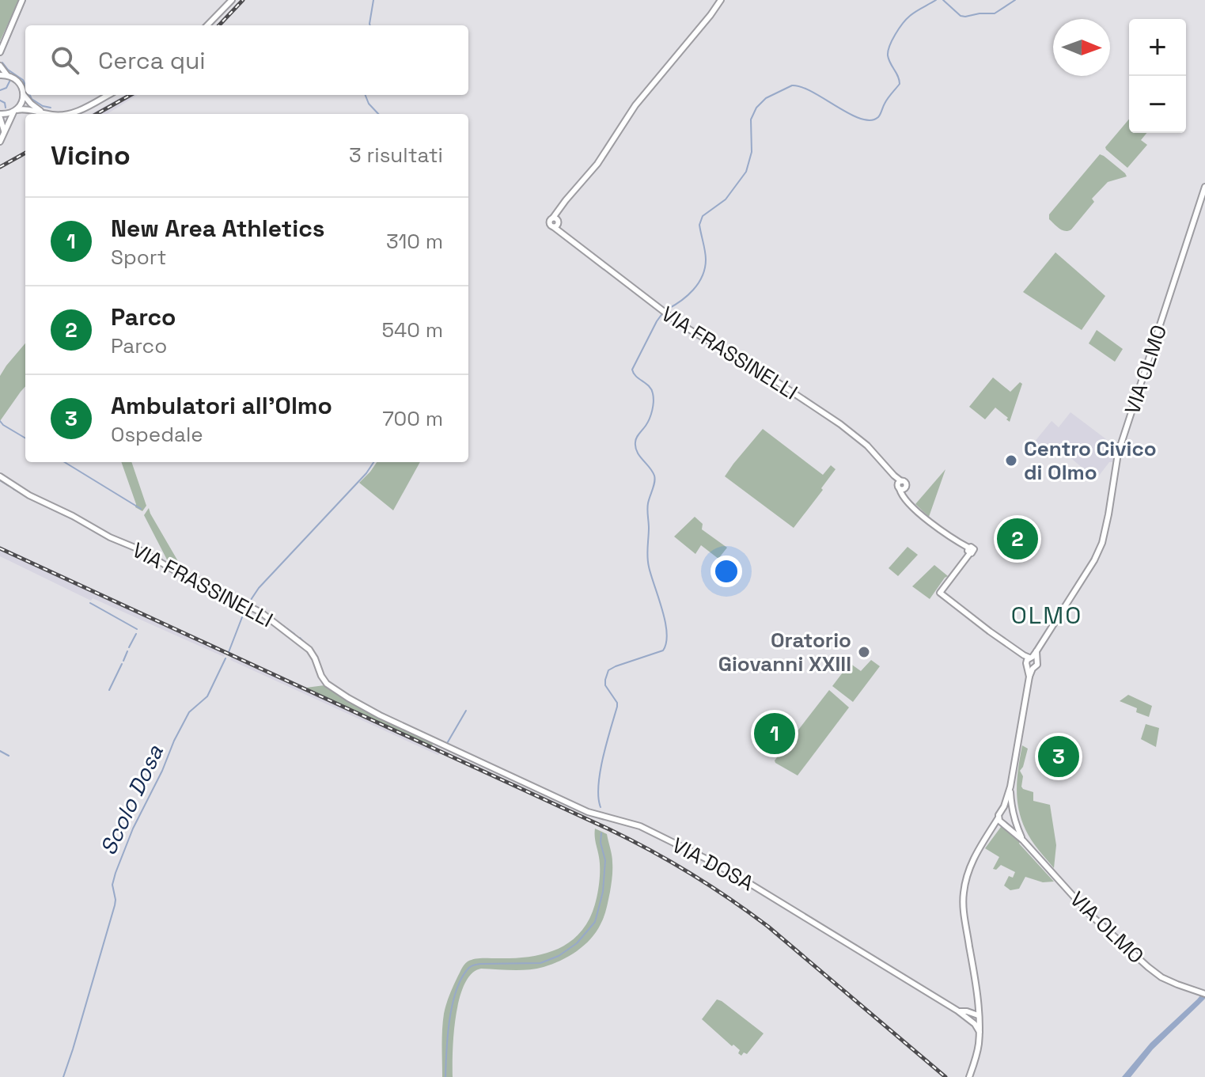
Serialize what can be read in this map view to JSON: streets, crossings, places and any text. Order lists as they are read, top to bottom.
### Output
{
  "streets": {
    "street": ["VIA FRASSINELLI", "VIA OLMO", "VIA DOSA"]
  },
  "crossings": [
    ["VIA FRASSINELLI", "VIA OLMO"],
    ["VIA FRASSINELLI", "VIA DOSA"]
  ],
  "districts": ["OLMO"],
  "water": ["Scolo Dosa"],
  "places": ["Centro Civico di Olmo", "Oratorio Giovanni XXIII"],
  "north": "right",
  "page": {
    "map_buttons": ["+", "−"],
    "search": "Cerca qui",
    "heading": ["Vicino", "3 risultati"],
    "list": [
      {
        "mark": "1",
        "name": "New Area Athletics",
        "note": "Sport",
        "value": "310 m"
      },
      {
        "mark": "2",
        "name": "Parco",
        "note": "Parco",
        "value": "540 m"
      },
      {
        "mark": "3",
        "name": "Ambulatori all'Olmo",
        "note": "Ospedale",
        "value": "700 m"
      }
    ],
    "pins": ["2", "1", "3"]
  }
}
